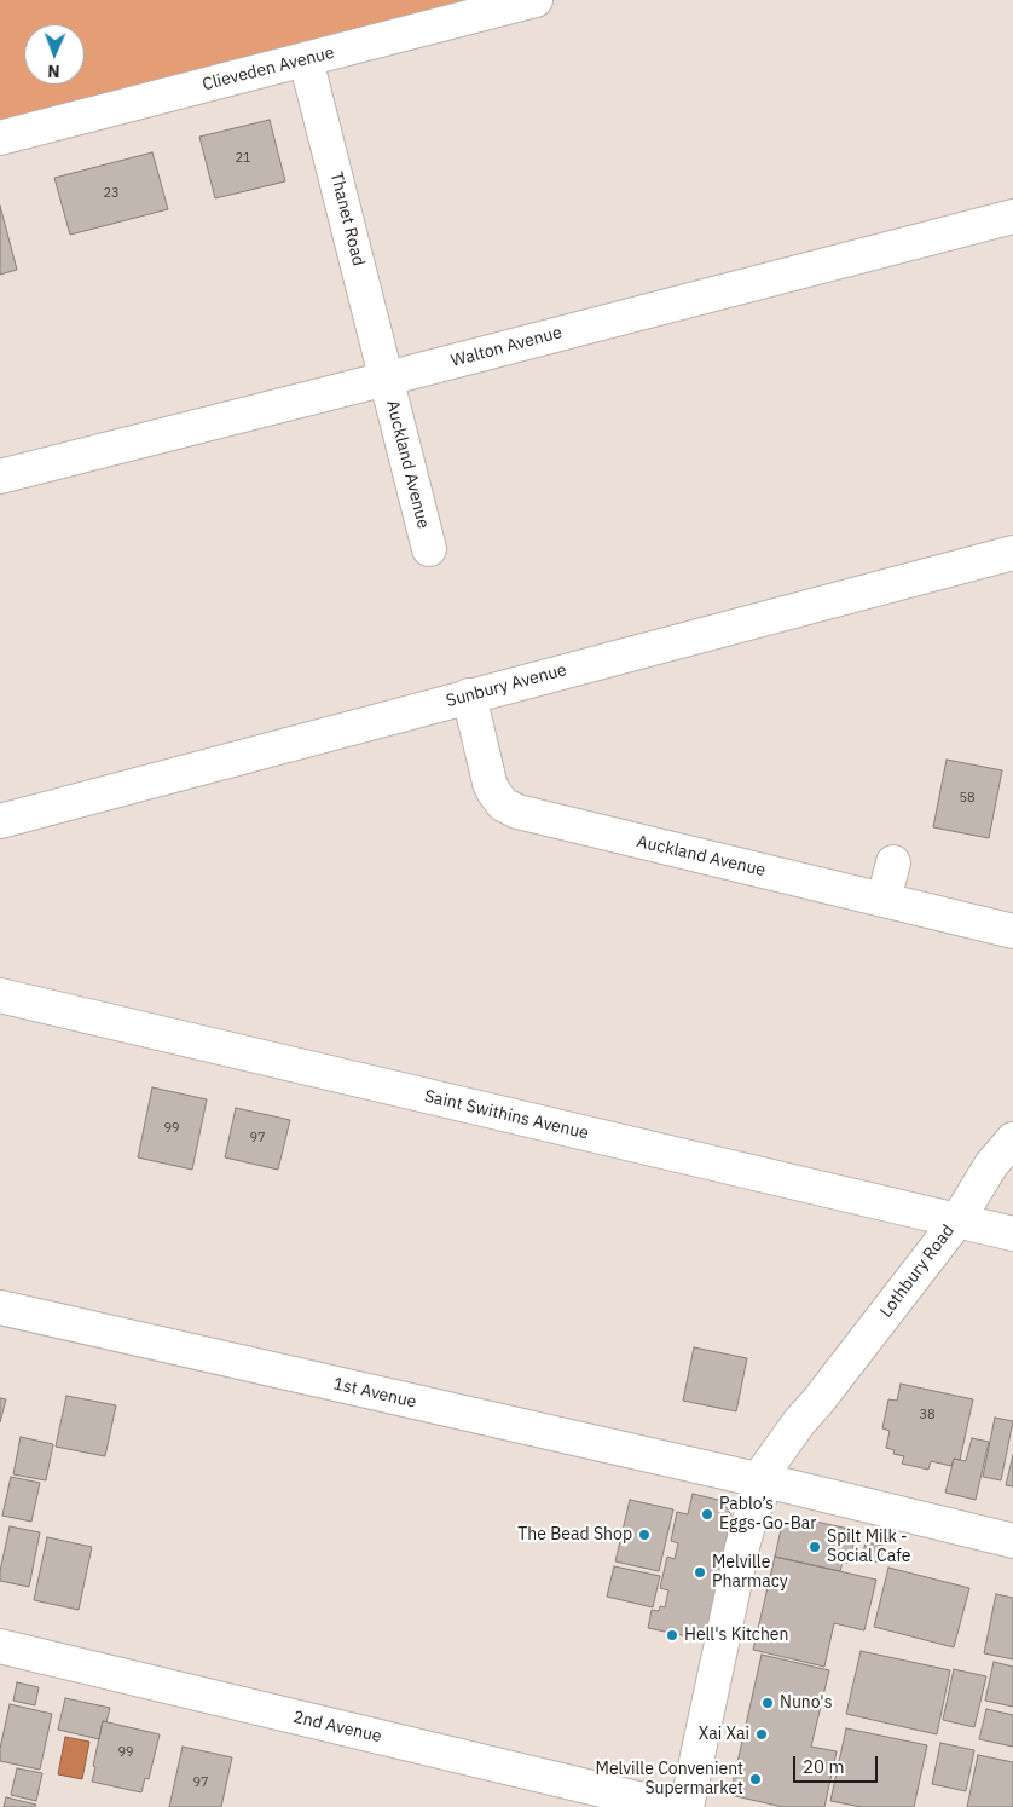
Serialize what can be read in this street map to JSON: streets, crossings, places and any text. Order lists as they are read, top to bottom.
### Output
{
  "streets": {
    "street": [
      "Clieveden Avenue",
      "Thanet Road",
      "Walton Avenue",
      "Auckland Avenue",
      "Sunbury Avenue",
      "Saint Swithins Avenue",
      "Lothbury Road",
      "1st Avenue",
      "2nd Avenue"
    ]
  },
  "crossings": [
    ["Clieveden Avenue", "Thanet Road"],
    ["Thanet Road", "Walton Avenue"],
    ["Thanet Road", "Auckland Avenue"],
    ["Walton Avenue", "Auckland Avenue"],
    ["Auckland Avenue", "Sunbury Avenue"],
    ["Saint Swithins Avenue", "Lothbury Road"],
    ["Lothbury Road", "1st Avenue"]
  ],
  "places": [
    "Pablo’s Eggs-Go-Bar",
    "The Bead Shop",
    "Spilt Milk - Social Cafe",
    "Melville Pharmacy",
    "Hell's Kitchen",
    "Nuno's",
    "Xai Xai",
    "Melville Convenient Supermarket"
  ],
  "house_numbers": [
    "21",
    "23",
    "58",
    "99",
    "97",
    "38",
    "99",
    "97"
  ],
  "scale_bar": "20 m",
  "north": "bottom"
}
